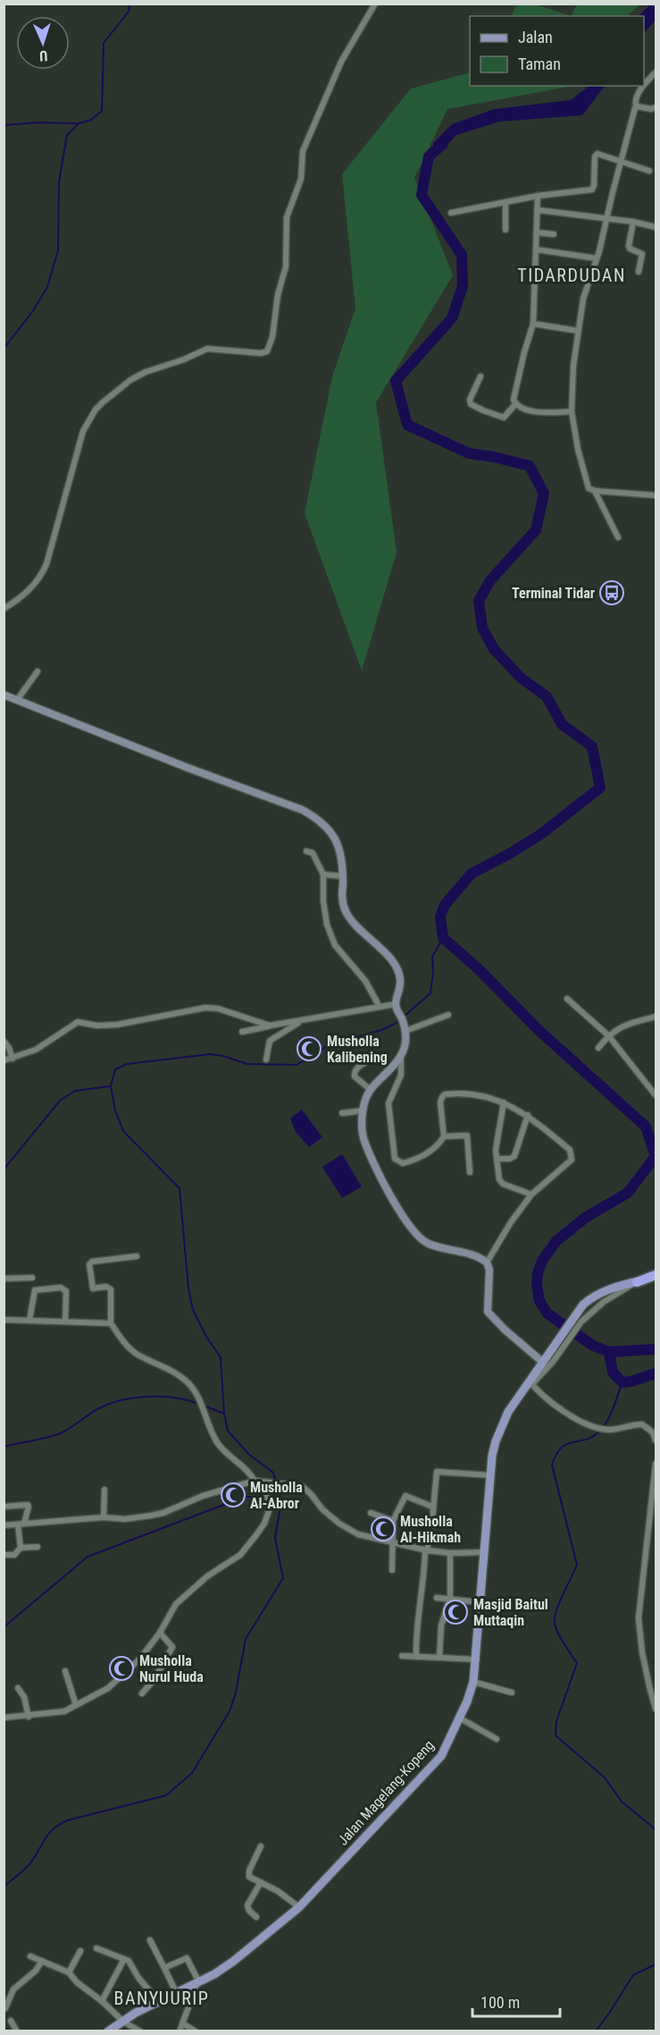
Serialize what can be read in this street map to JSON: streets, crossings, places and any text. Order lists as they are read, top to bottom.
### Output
{
  "streets": {
    "main road": ["Jalan Magelang-Kopeng"]
  },
  "districts": ["TIDARDUDAN", "BANYUURIP"],
  "places": {
    "bus stop": ["Terminal Tidar"],
    "mosque": [
      "Musholla Kalibening",
      "Musholla Al-Abror",
      "Musholla Al-Hikmah",
      "Masjid Baitul Muttaqin",
      "Musholla Nurul Huda"
    ]
  },
  "legend": ["Jalan", "Taman"],
  "scale_bar": "100 m",
  "north": "bottom"
}
